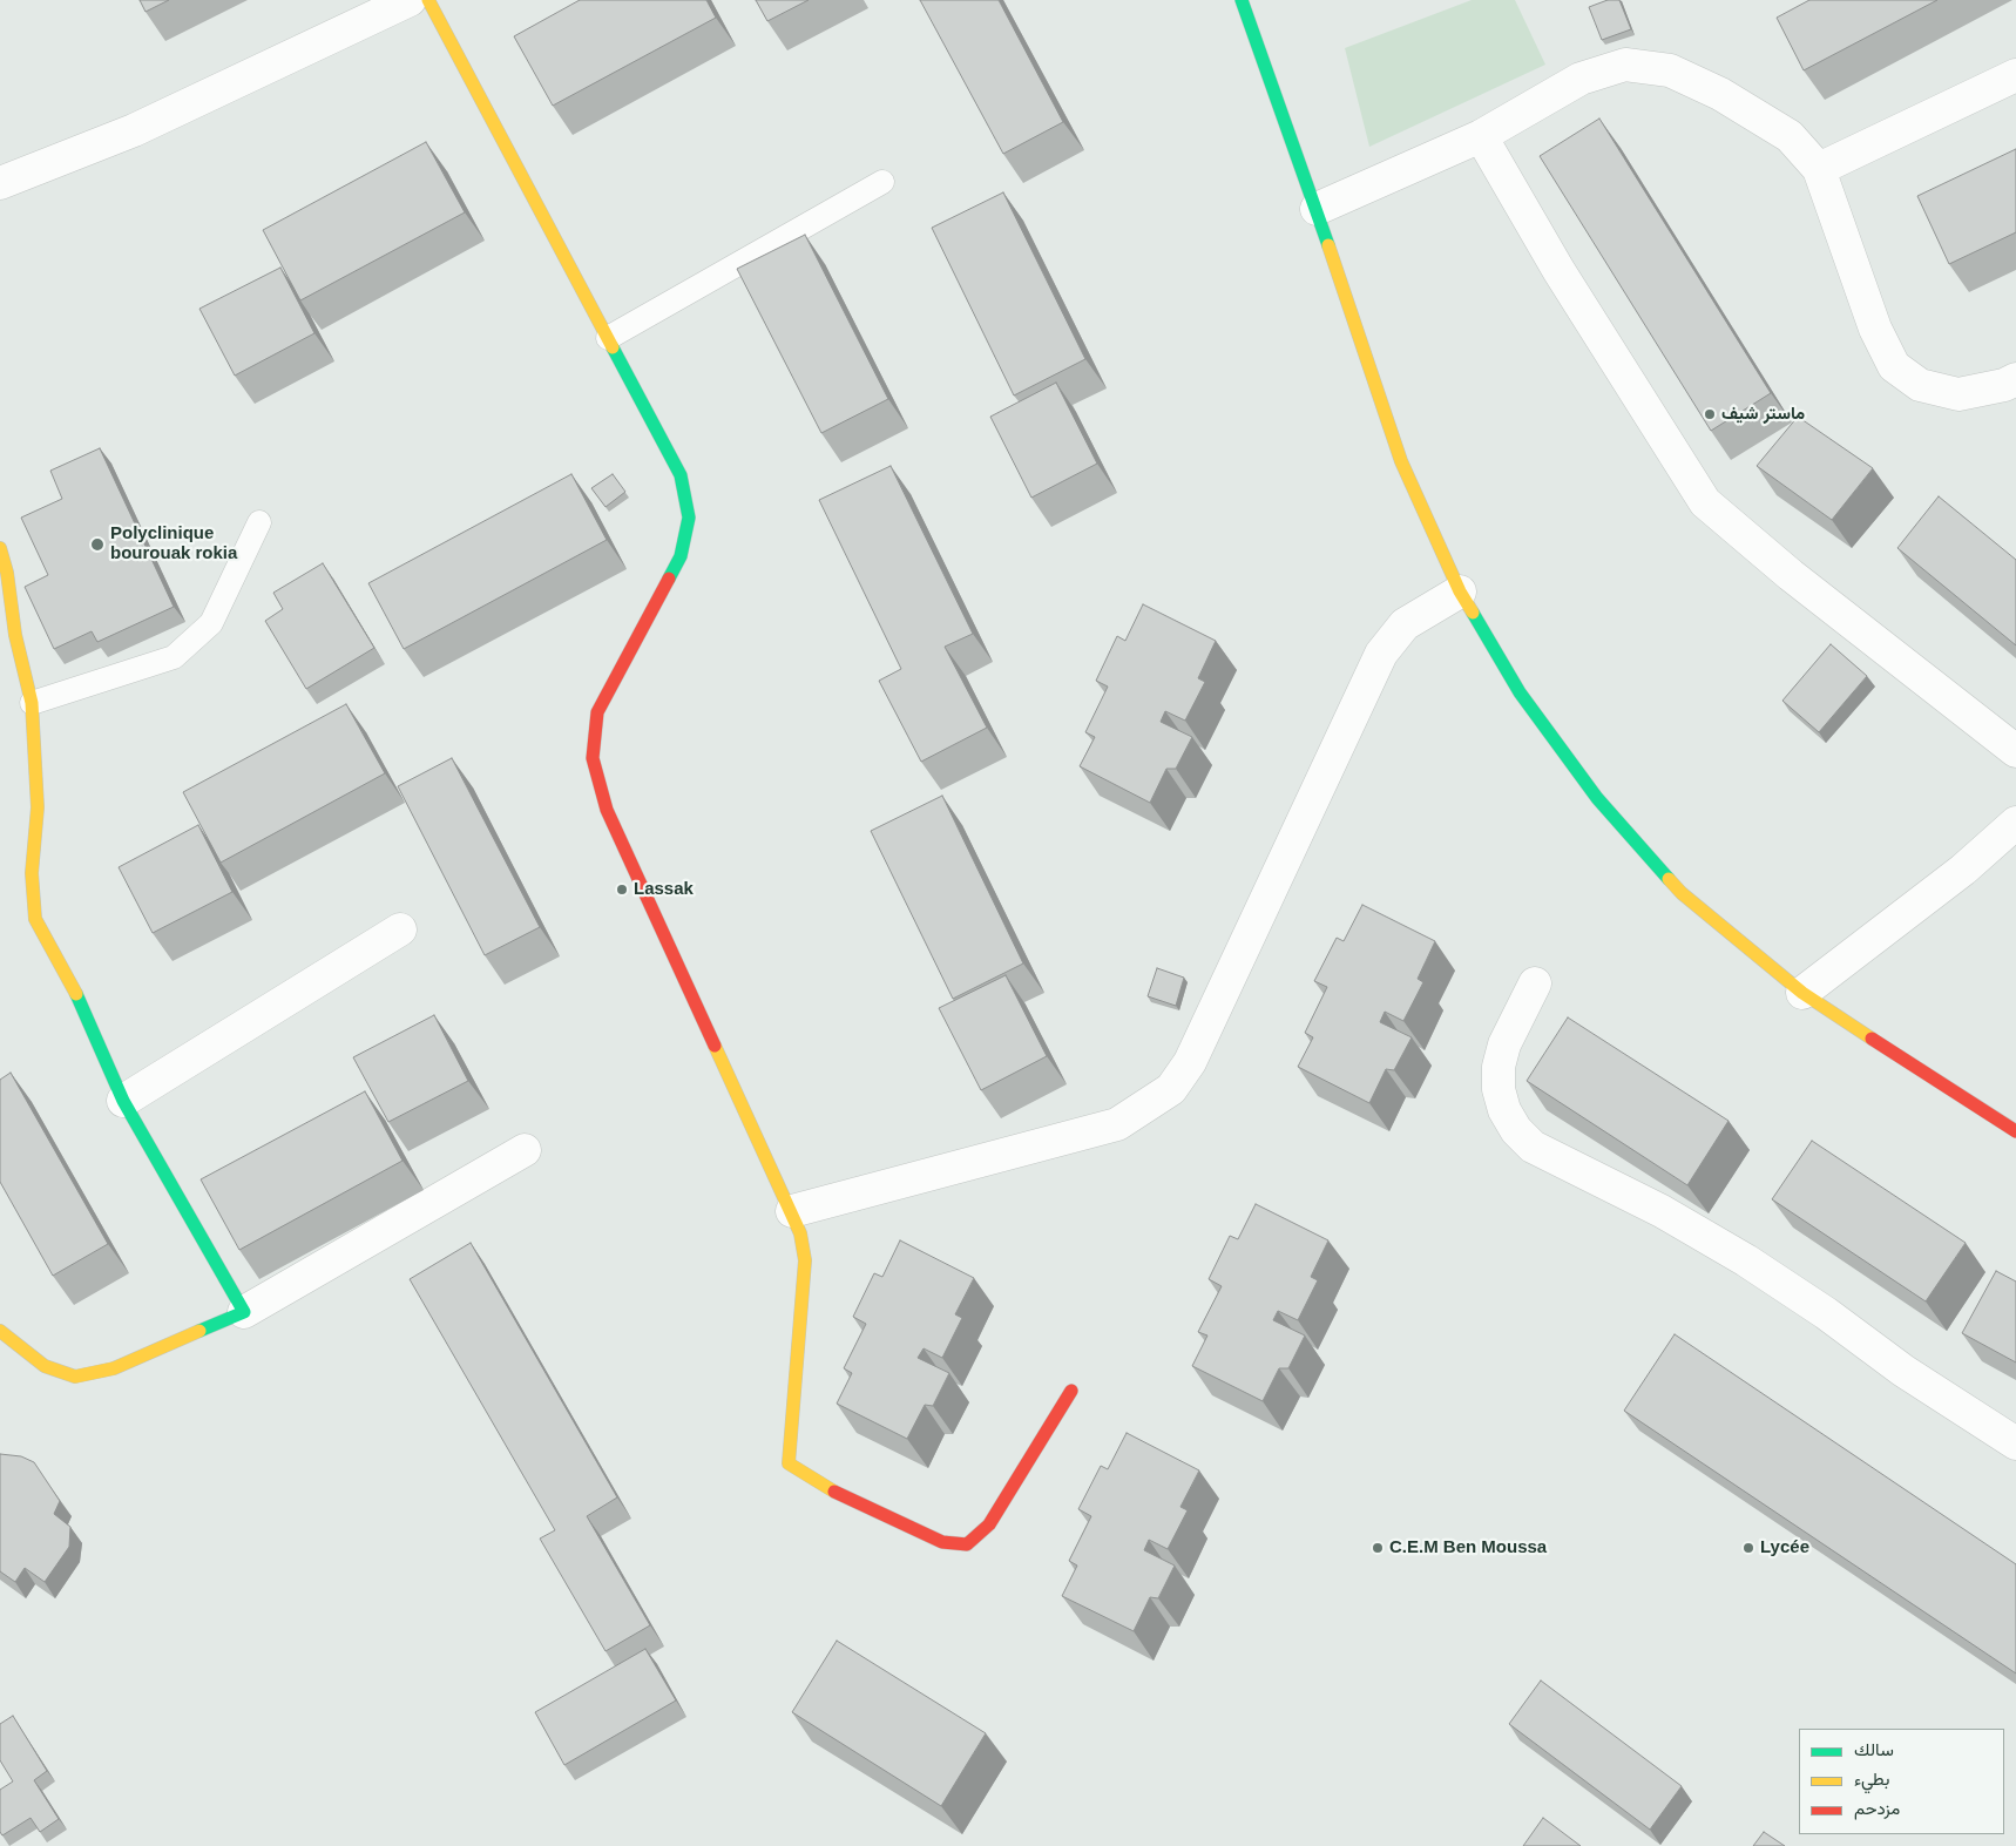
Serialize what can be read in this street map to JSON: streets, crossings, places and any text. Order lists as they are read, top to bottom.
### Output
{
  "places": [
    "ماستر شيف",
    "Polyclinique bourouak rokia",
    "Lassak",
    "C.E.M Ben Moussa",
    "Lycée"
  ],
  "legend": ["سالك", "بطيء", "مزدحم"]
}
